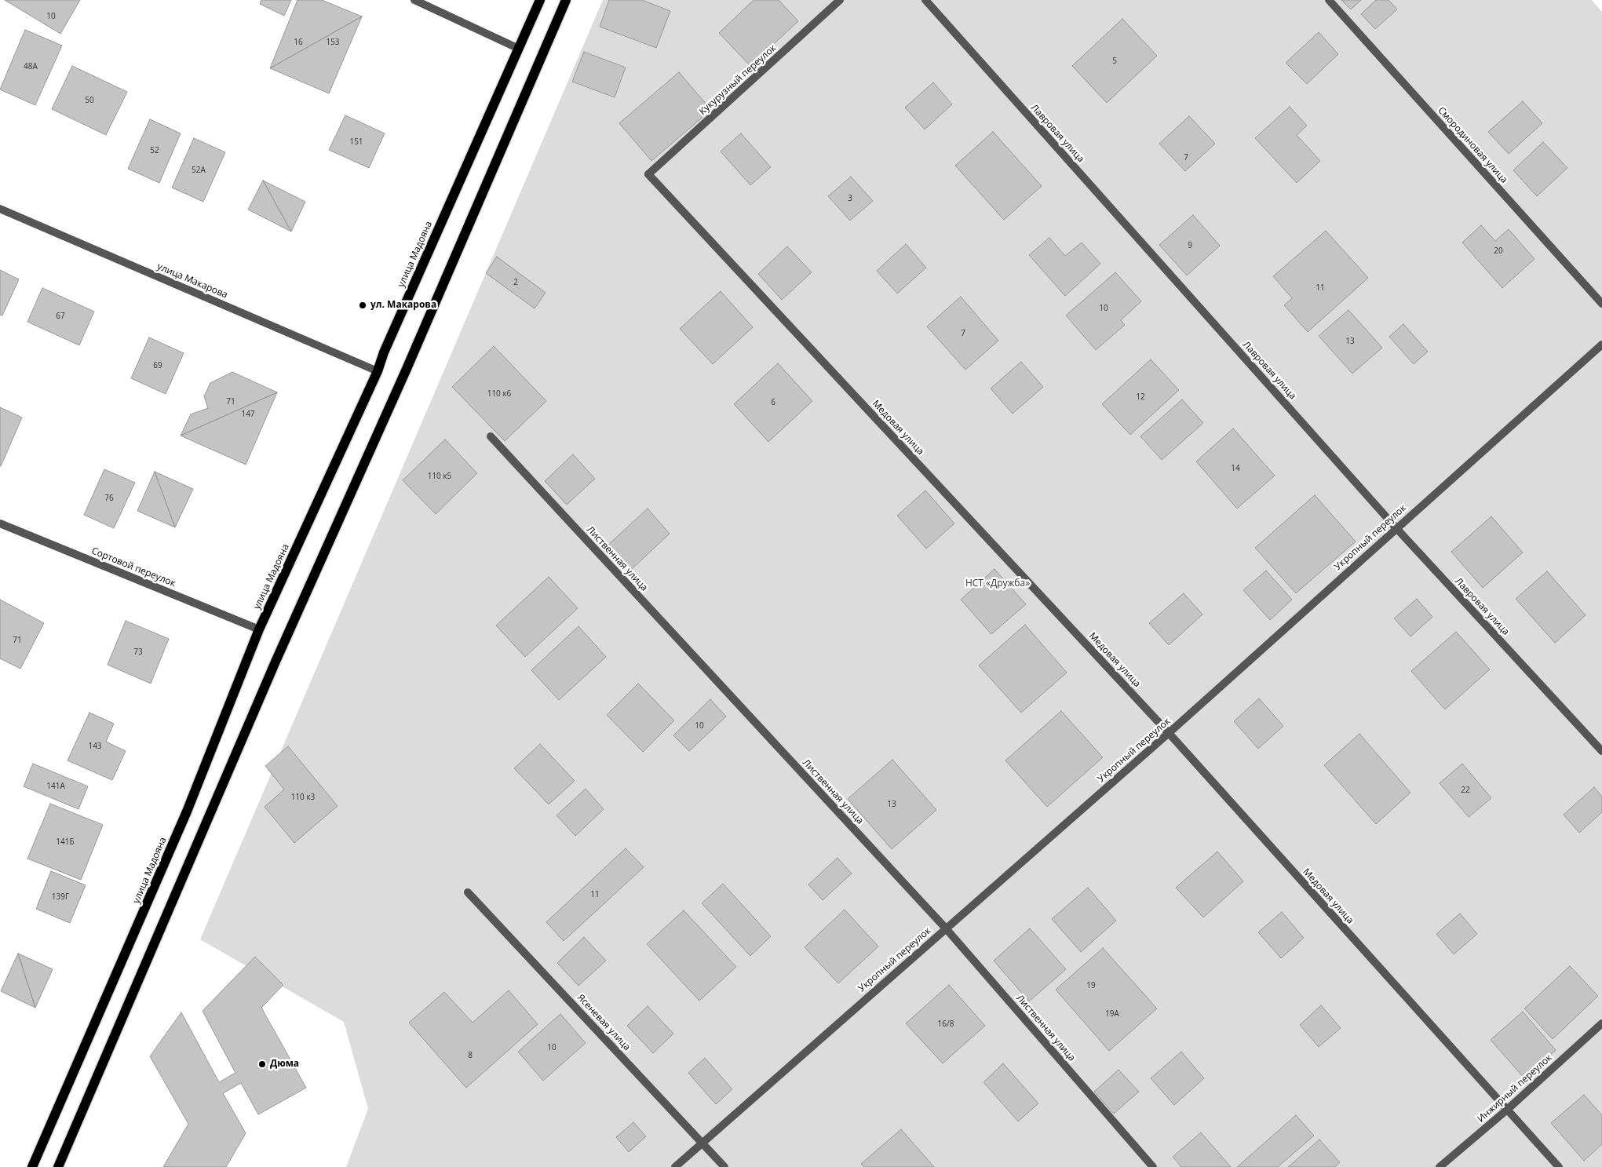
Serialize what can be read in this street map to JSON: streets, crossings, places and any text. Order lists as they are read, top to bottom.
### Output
{
  "streets": {
    "main road": ["улица Мадояна"],
    "street": [
      "Кукурузный переулок",
      "Лавровая улица",
      "Смородиновая улица",
      "улица Макарова",
      "Медовая улица",
      "Укропный переулок",
      "Лиственная улица",
      "Сортовой переулок",
      "Ясеневая улица",
      "Инжирный переулок"
    ]
  },
  "crossings": [
    ["Кукурузный переулок", "Медовая улица"],
    ["Лавровая улица", "Укропный переулок"],
    ["улица Мадояна", "улица Макарова"],
    ["улица Мадояна", "Сортовой переулок"],
    ["Медовая улица", "Укропный переулок"],
    ["Медовая улица", "Инжирный переулок"],
    ["Укропный переулок", "Лиственная улица"],
    ["Укропный переулок", "Ясеневая улица"]
  ],
  "parks": ["НСТ «Дружба»"],
  "places": ["ул. Макарова", "Дюма"],
  "house_numbers": [
    "10",
    "16",
    "153",
    "5",
    "48А",
    "50",
    "151",
    "52",
    "7",
    "52А",
    "3",
    "9",
    "20",
    "2",
    "11",
    "10",
    "67",
    "7",
    "13",
    "69",
    "110 к6",
    "12",
    "71",
    "6",
    "147",
    "14",
    "110 к5",
    "76",
    "71",
    "73",
    "10",
    "143",
    "141А",
    "22",
    "110 к3",
    "13",
    "141Б",
    "11",
    "139Г",
    "19",
    "19А",
    "16/8",
    "10",
    "8"
  ]
}
